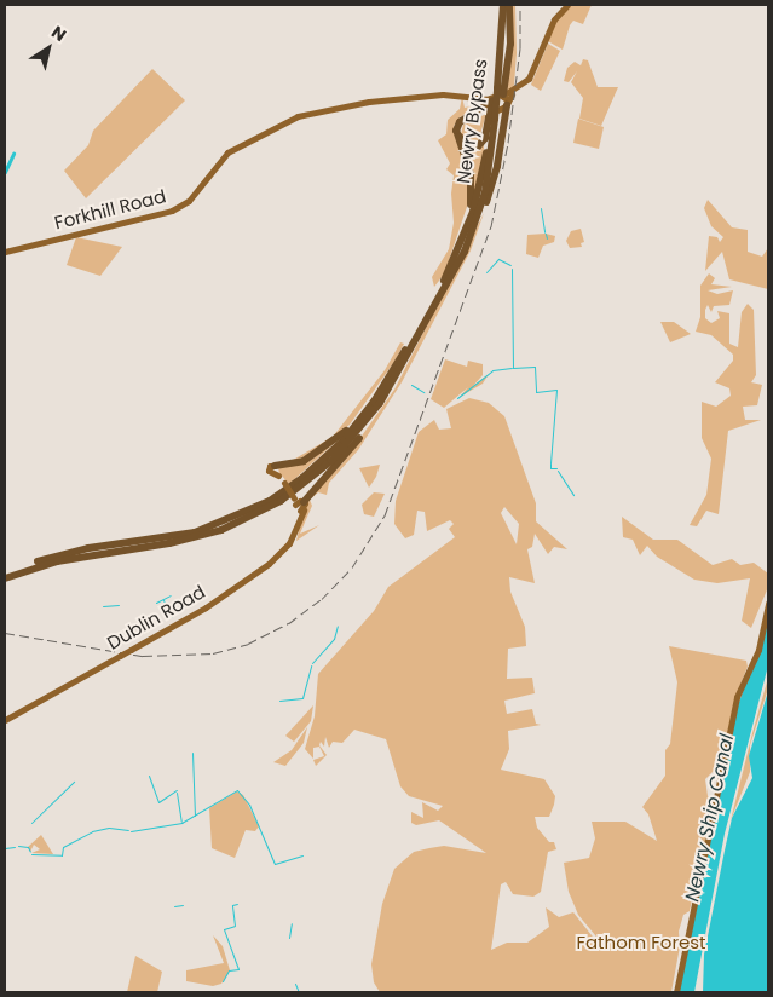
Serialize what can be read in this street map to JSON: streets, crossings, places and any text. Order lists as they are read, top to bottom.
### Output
{
  "streets": {
    "highway": ["Newry Bypass"],
    "main road": ["Forkhill Road", "Dublin Road"]
  },
  "crossings": [
    ["Newry Bypass", "Forkhill Road"]
  ],
  "water": ["Newry Ship Canal"],
  "parks": ["Fathom Forest"],
  "north": "top right"
}
